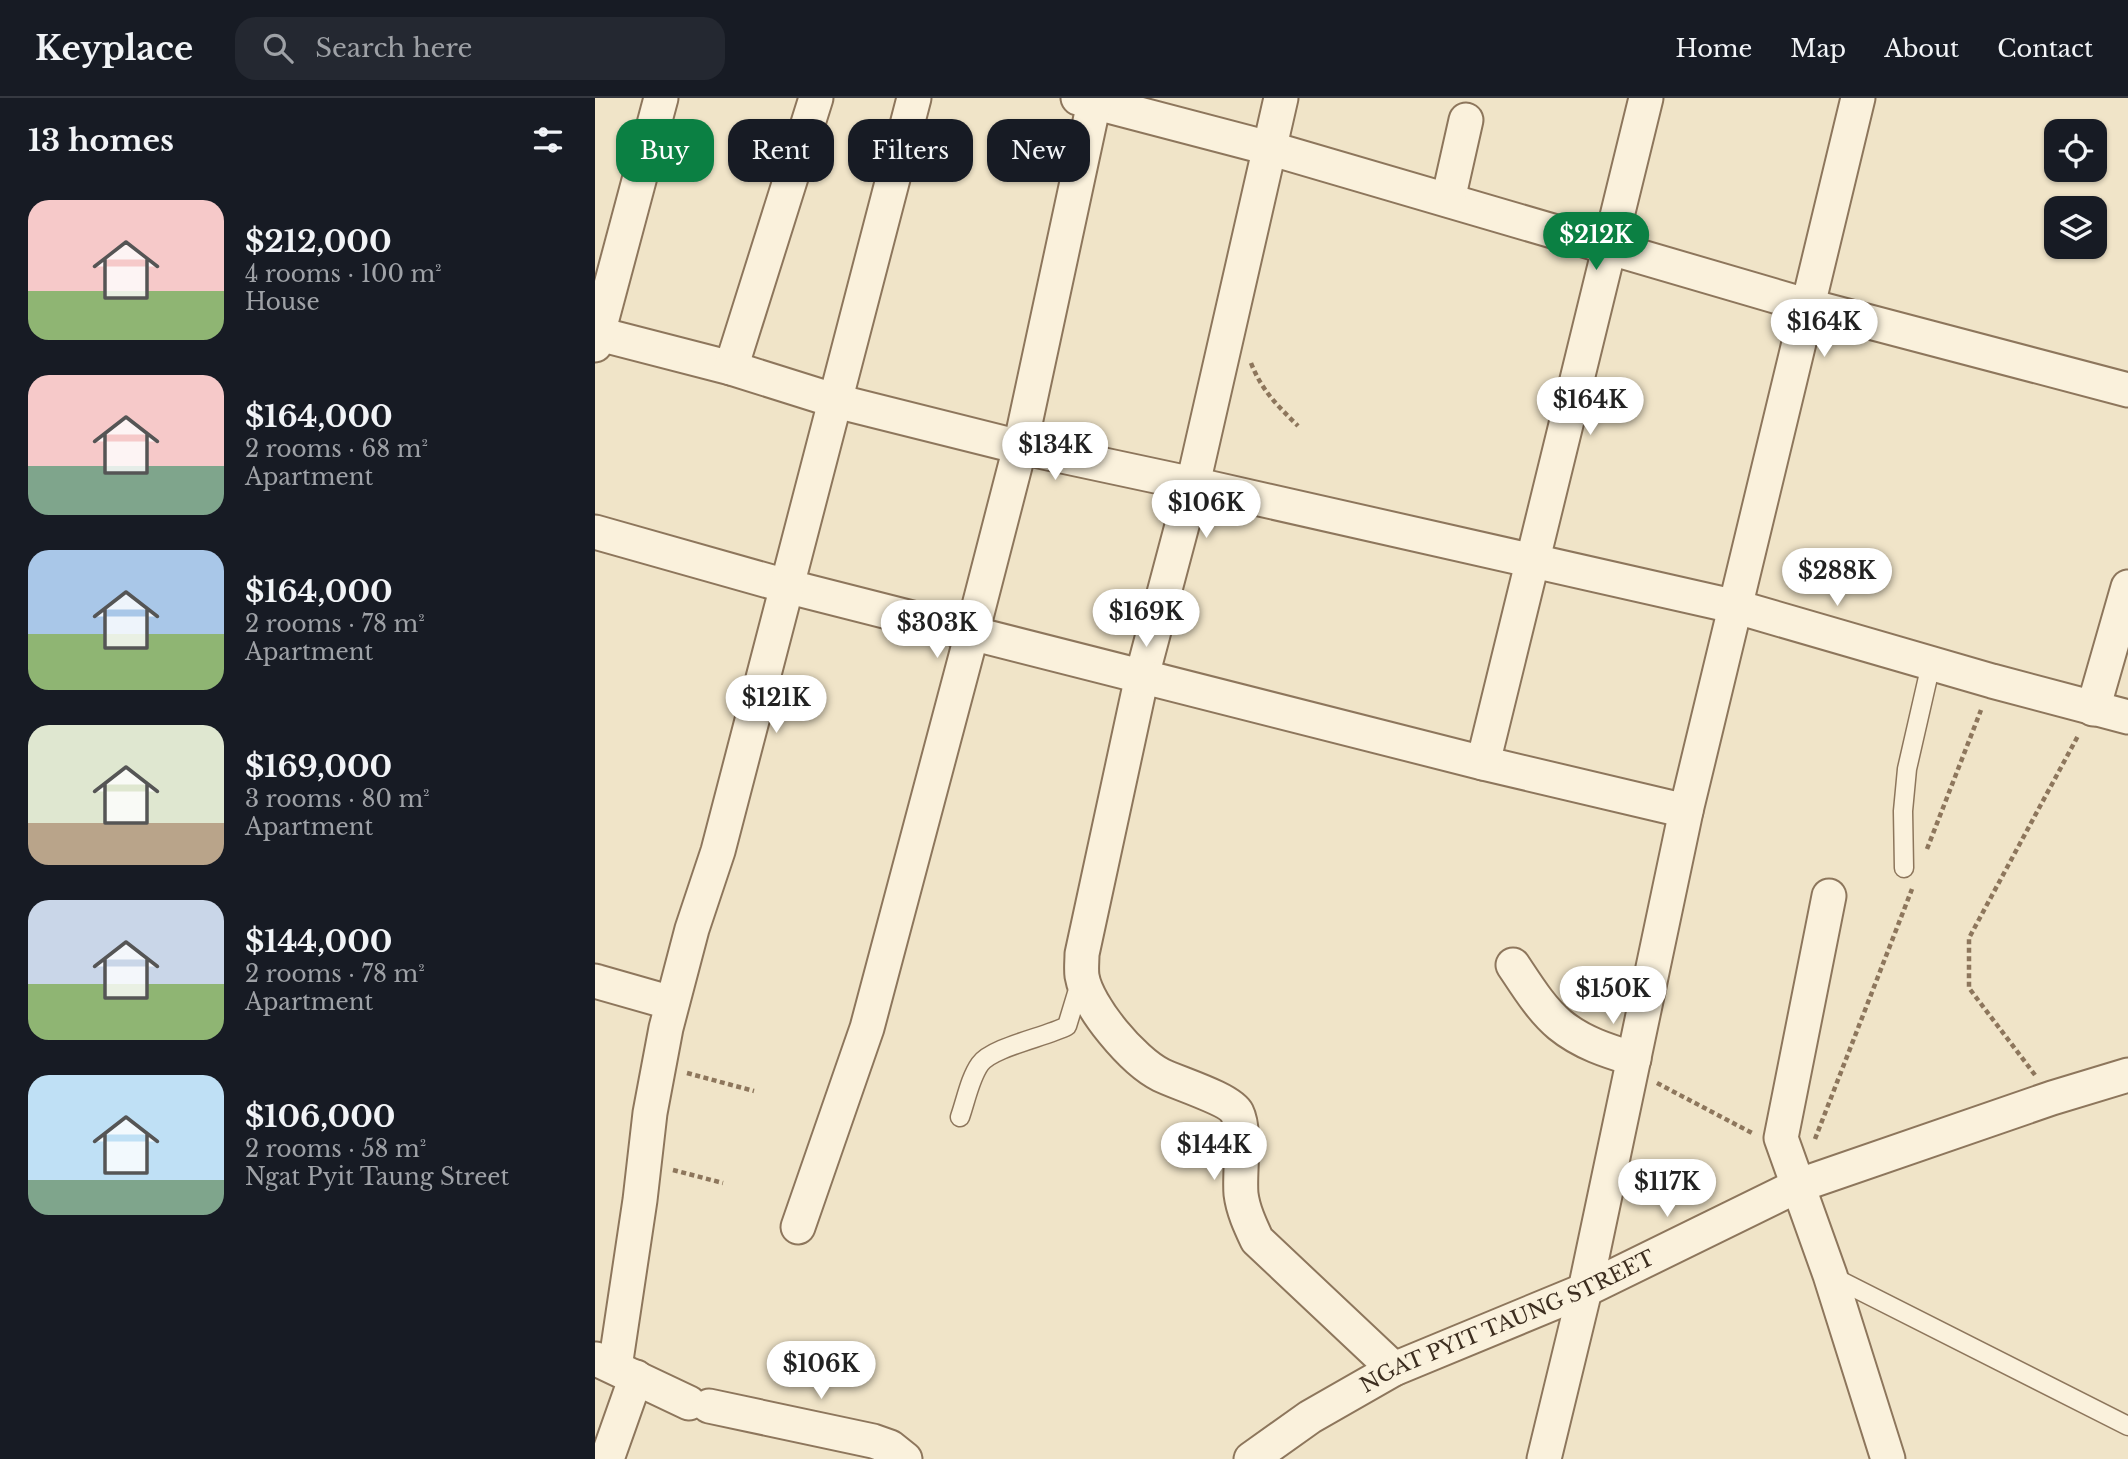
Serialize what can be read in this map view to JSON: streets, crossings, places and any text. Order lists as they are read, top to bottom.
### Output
{
  "streets": {
    "street": ["NGAT PYIT TAUNG STREET"]
  },
  "page": {
    "header": "Keyplace",
    "search": "Search here",
    "nav": [
      "Home",
      "Map",
      "About",
      "Contact"
    ],
    "heading": "13 homes",
    "chip": [
      "Buy",
      "Rent",
      "Filters",
      "New"
    ],
    "list": [
      {
        "name": "$212,000",
        "note": "4 rooms · 100 m² · House"
      },
      {
        "name": "$164,000",
        "note": "2 rooms · 68 m² · Apartment"
      },
      {
        "name": "$164,000",
        "note": "2 rooms · 78 m² · Apartment"
      },
      {
        "name": "$169,000",
        "note": "3 rooms · 80 m² · Apartment"
      },
      {
        "name": "$144,000",
        "note": "2 rooms · 78 m² · Apartment"
      },
      {
        "name": "$106,000",
        "note": "2 rooms · 58 m² · Ngat Pyit Taung Street"
      }
    ],
    "price": [
      "$212K",
      "$164K",
      "$164K",
      "$134K",
      "$106K",
      "$288K",
      "$169K",
      "$303K",
      "$121K",
      "$150K",
      "$144K",
      "$117K",
      "$106K"
    ]
  }
}
